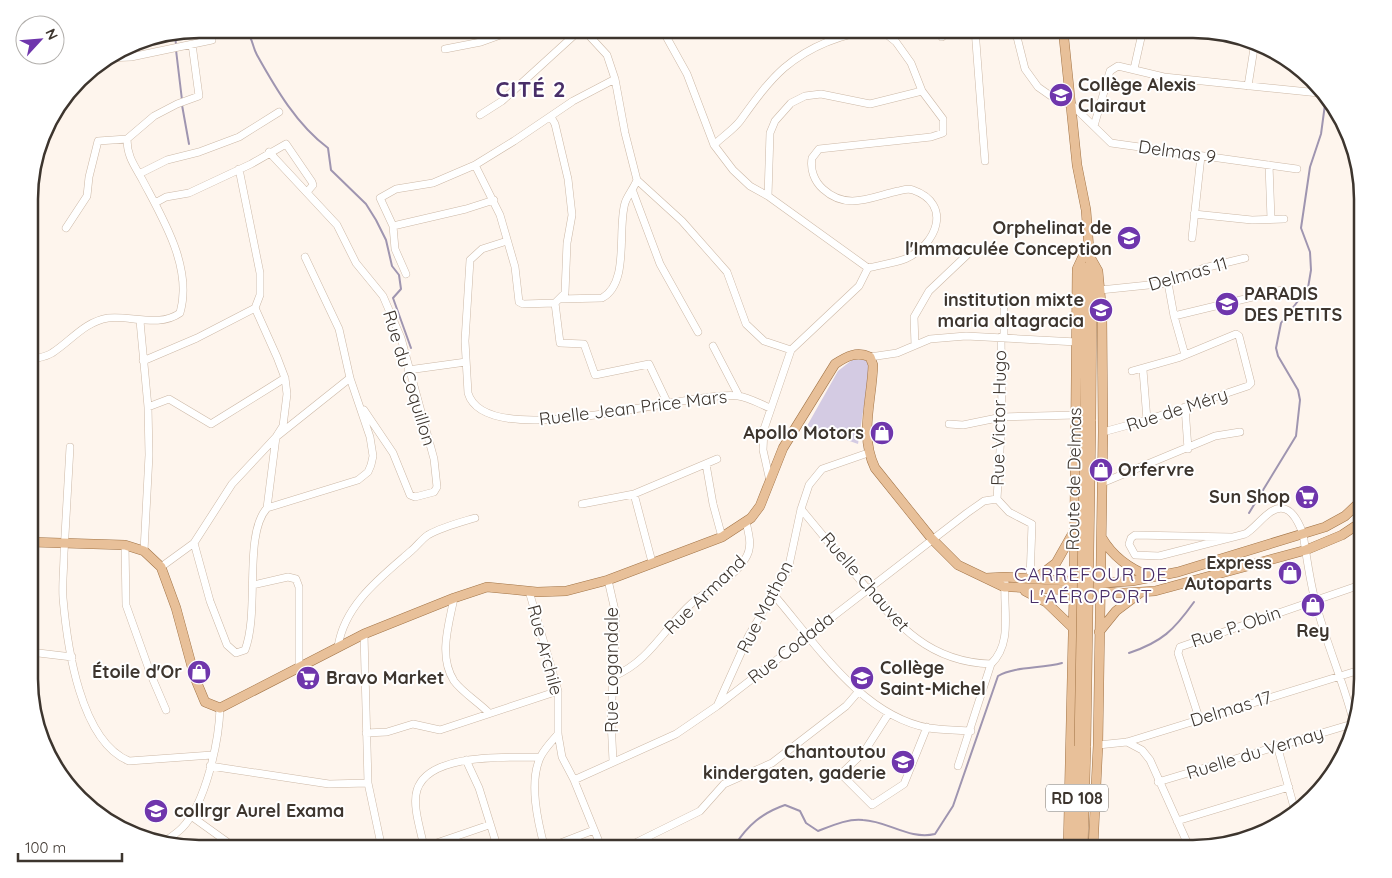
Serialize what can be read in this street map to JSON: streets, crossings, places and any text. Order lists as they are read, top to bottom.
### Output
{
  "streets": {
    "main road": ["Route de Delmas", "RD 108"],
    "street": [
      "Delmas 9",
      "Delmas 11",
      "Rue du Coquillon",
      "Ruelle Jean Price Mars",
      "Rue de Méry",
      "Rue Victor Hugo",
      "Ruelle Chauvet",
      "Rue Armand",
      "Rue Mathon",
      "Rue P. Obin",
      "Rue Codada",
      "Rue Archile",
      "Rue Logandale",
      "Delmas 17",
      "Ruelle du Vernay"
    ]
  },
  "crossings": [
    ["Delmas 9", "Route de Delmas"],
    ["Rue Victor Hugo", "Rue Codada"],
    ["Ruelle Chauvet", "Rue Mathon"],
    ["Ruelle Chauvet", "Rue Codada"],
    ["Rue Armand", "Rue Logandale"],
    ["Rue Mathon", "Rue Codada"],
    ["Rue P. Obin", "Delmas 17"],
    ["Rue Codada", "Rue Archile"],
    ["Rue Codada", "Rue Logandale"]
  ],
  "districts": ["CITÉ 2", "CARREFOUR DE L'AÉROPORT"],
  "places": {
    "school or university": [
      "Collège Alexis Clairaut",
      "Orphelinat de l'Immaculée Conception",
      "PARADIS DES PETITS",
      "institution mixte maria altagracia",
      "Collège Saint-Michel",
      "Chantoutou kindergaten, gaderie",
      "collrgr Aurel Exama"
    ],
    "shop": [
      "Apollo Motors",
      "Orfervre",
      "Express Autoparts",
      "Rey",
      "Étoile d'Or"
    ],
    "supermarket": ["Sun Shop", "Bravo Market"]
  },
  "scale_bar": "100 m",
  "north": "top right"
}
